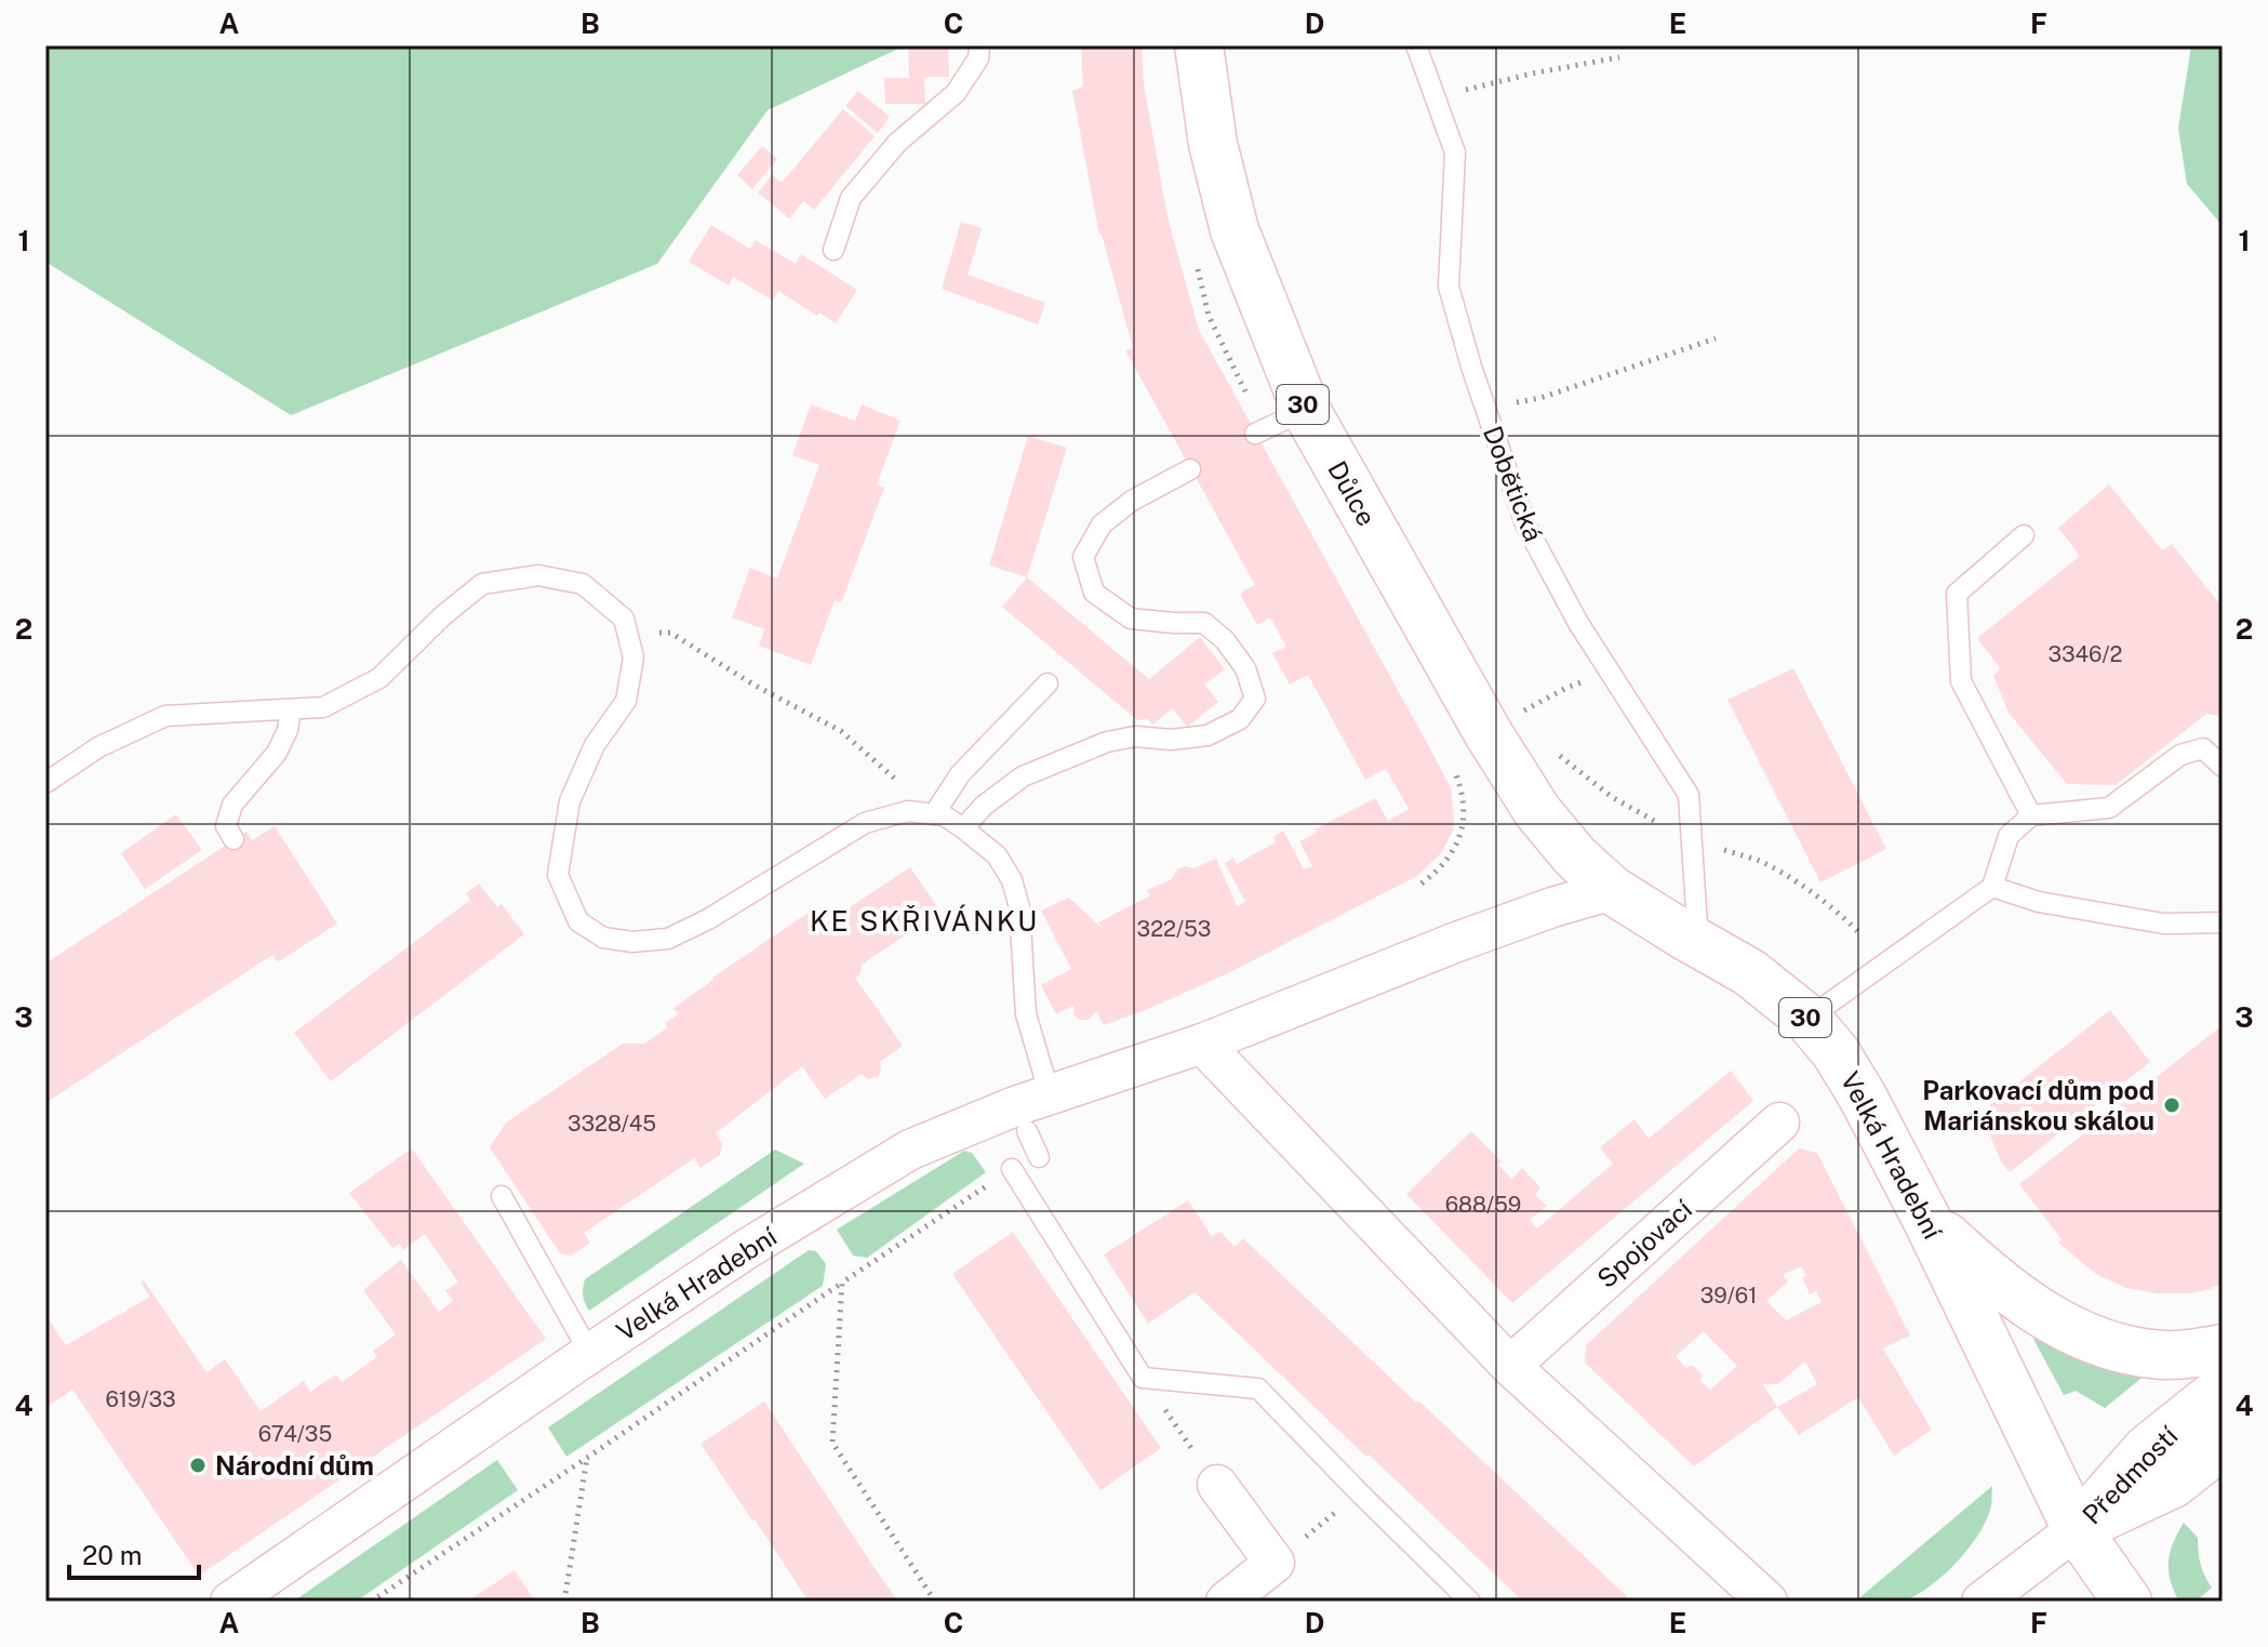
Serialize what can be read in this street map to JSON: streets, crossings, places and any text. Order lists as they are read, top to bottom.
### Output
{
  "streets": {
    "main road": [
      "30",
      "Důlce",
      "Velká Hradební",
      "Předmostí"
    ],
    "street": ["Spojovací"],
    "lane": ["Dobětická"]
  },
  "crossings": [
    ["30", "Velká Hradební"],
    ["Dobětická", "Velká Hradební"],
    ["Důlce", "Velká Hradební"],
    ["Velká Hradební", "Předmostí"]
  ],
  "districts": ["KE SKŘIVÁNKU"],
  "places": ["Parkovací dům pod Mariánskou skálou", "Národní dům"],
  "house_numbers": [
    "3346/2",
    "322/53",
    "3328/45",
    "688/59",
    "39/61",
    "619/33",
    "674/35"
  ],
  "scale_bar": "20 m",
  "grid": {
    "columns": [
      "A",
      "B",
      "C",
      "D",
      "E",
      "F"
    ],
    "rows": [
      "1",
      "2",
      "3",
      "4"
    ]
  }
}
